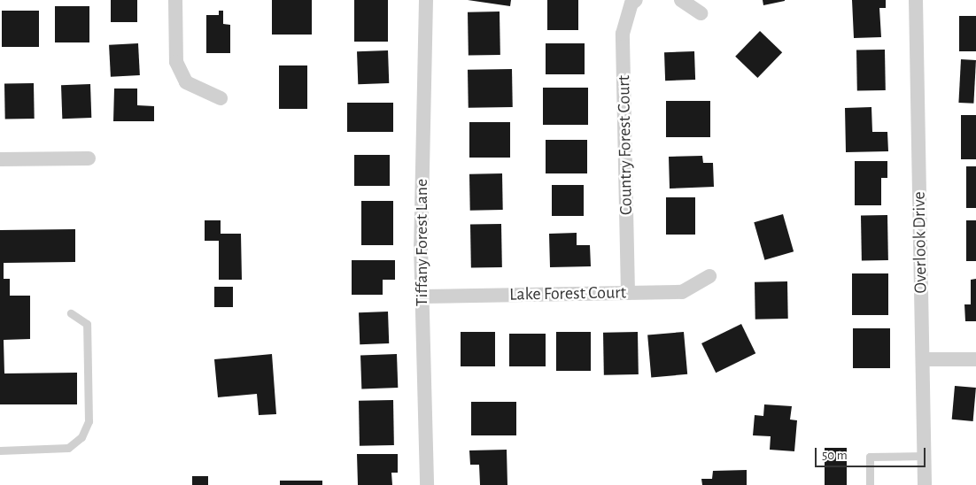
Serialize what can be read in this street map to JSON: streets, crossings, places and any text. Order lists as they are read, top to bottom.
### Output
{
  "streets": {
    "street": [
      "Country Forest Court",
      "Tiffany Forest Lane",
      "Overlook Drive",
      "Lake Forest Court"
    ]
  },
  "crossings": [
    ["Country Forest Court", "Lake Forest Court"],
    ["Tiffany Forest Lane", "Lake Forest Court"]
  ],
  "scale_bar": "50 m"
}
